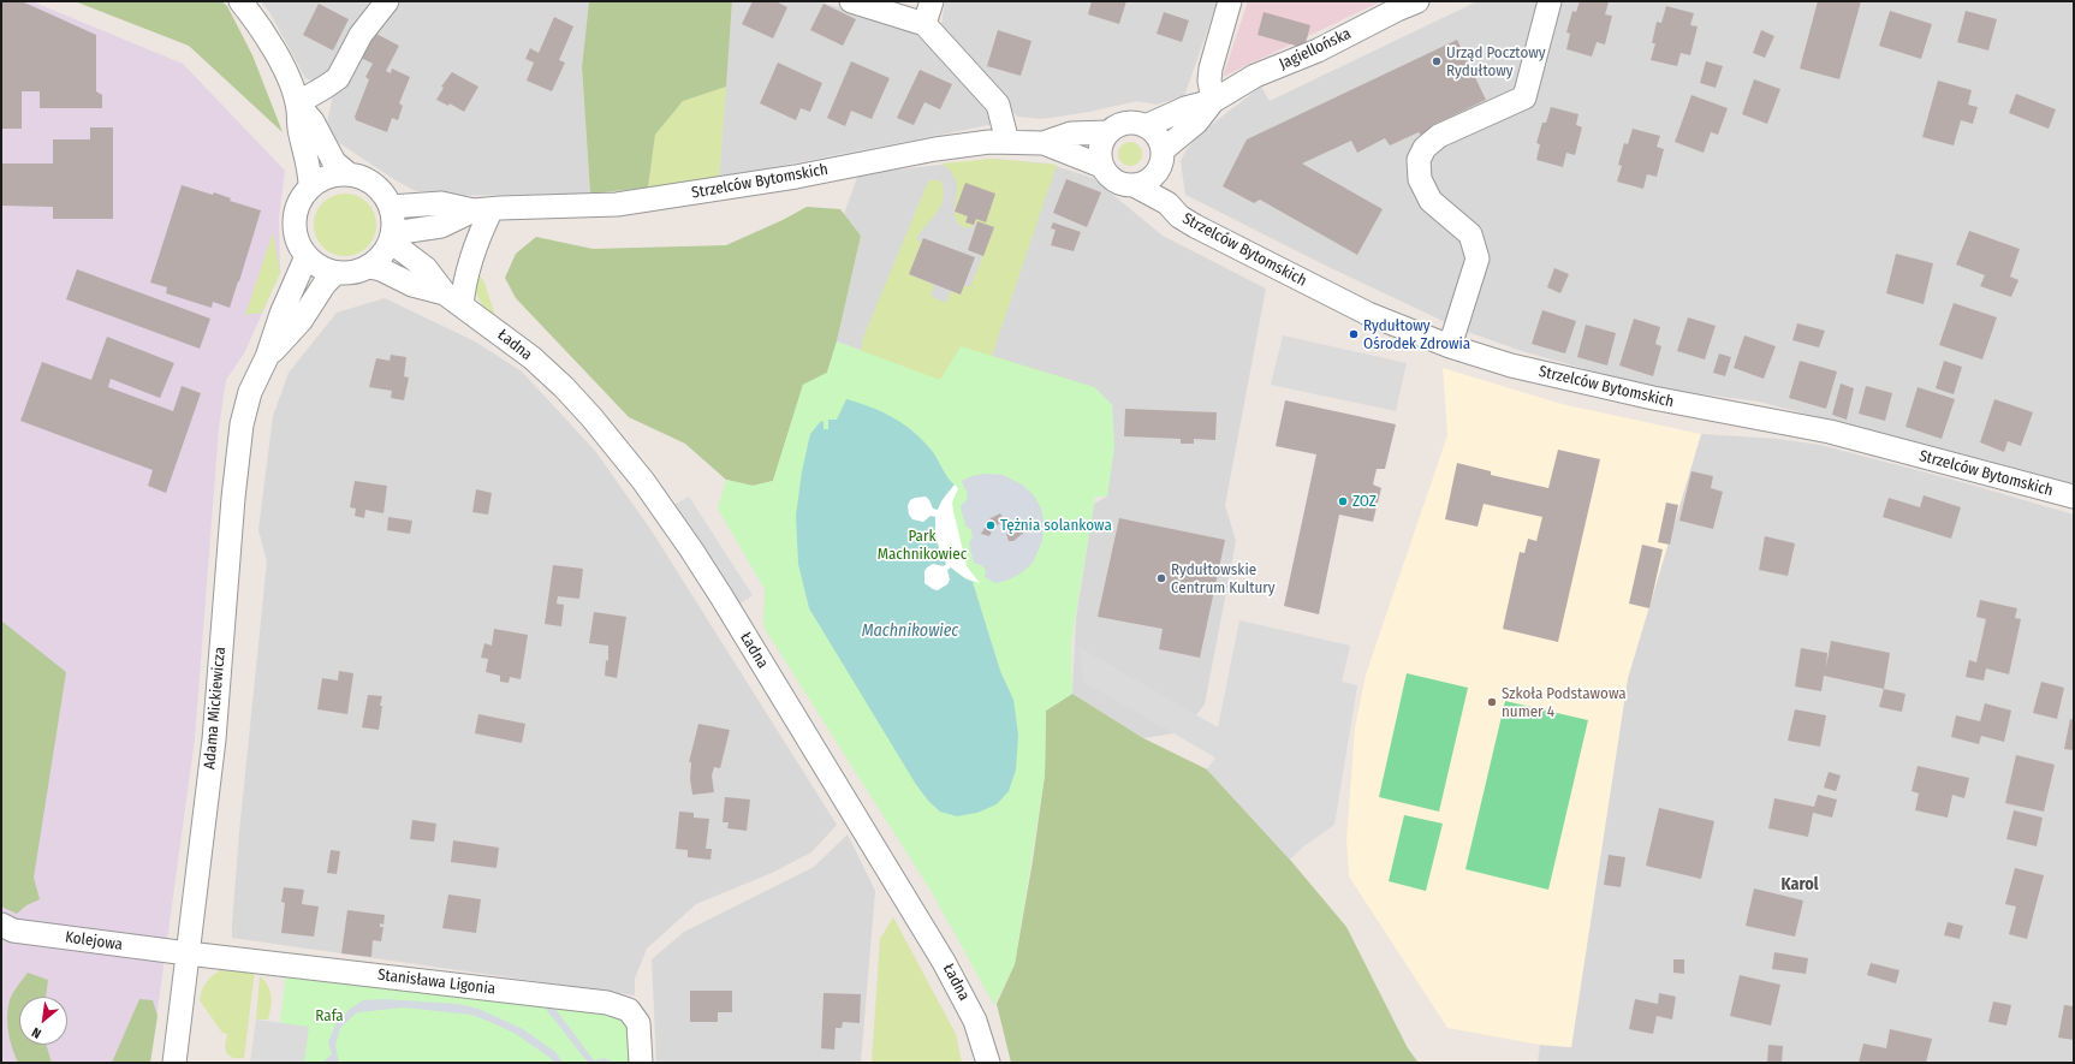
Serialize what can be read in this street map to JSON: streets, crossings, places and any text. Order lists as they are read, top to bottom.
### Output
{
  "streets": {
    "street": [
      "Jagiellońska",
      "Strzelców Bytomskich",
      "Ładna",
      "Adama Mickiewicza",
      "Kolejowa",
      "Stanisława Ligonia"
    ]
  },
  "crossings": [
    ["Strzelców Bytomskich", "Ładna"],
    ["Strzelców Bytomskich", "Adama Mickiewicza"],
    ["Ładna", "Adama Mickiewicza"],
    ["Adama Mickiewicza", "Kolejowa"],
    ["Adama Mickiewicza", "Stanisława Ligonia"],
    ["Kolejowa", "Stanisława Ligonia"]
  ],
  "districts": ["Karol"],
  "water": ["Machnikowiec"],
  "parks": ["Park Machnikowiec", "Rafa"],
  "places": [
    "Urząd Pocztowy Rydułtowy",
    "Rydułtowy Ośrodek Zdrowia",
    "ZOZ",
    "Tężnia solankowa",
    "Rydułtowskie Centrum Kultury",
    "Szkoła Podstawowa numer 4"
  ],
  "north": "bottom left"
}
